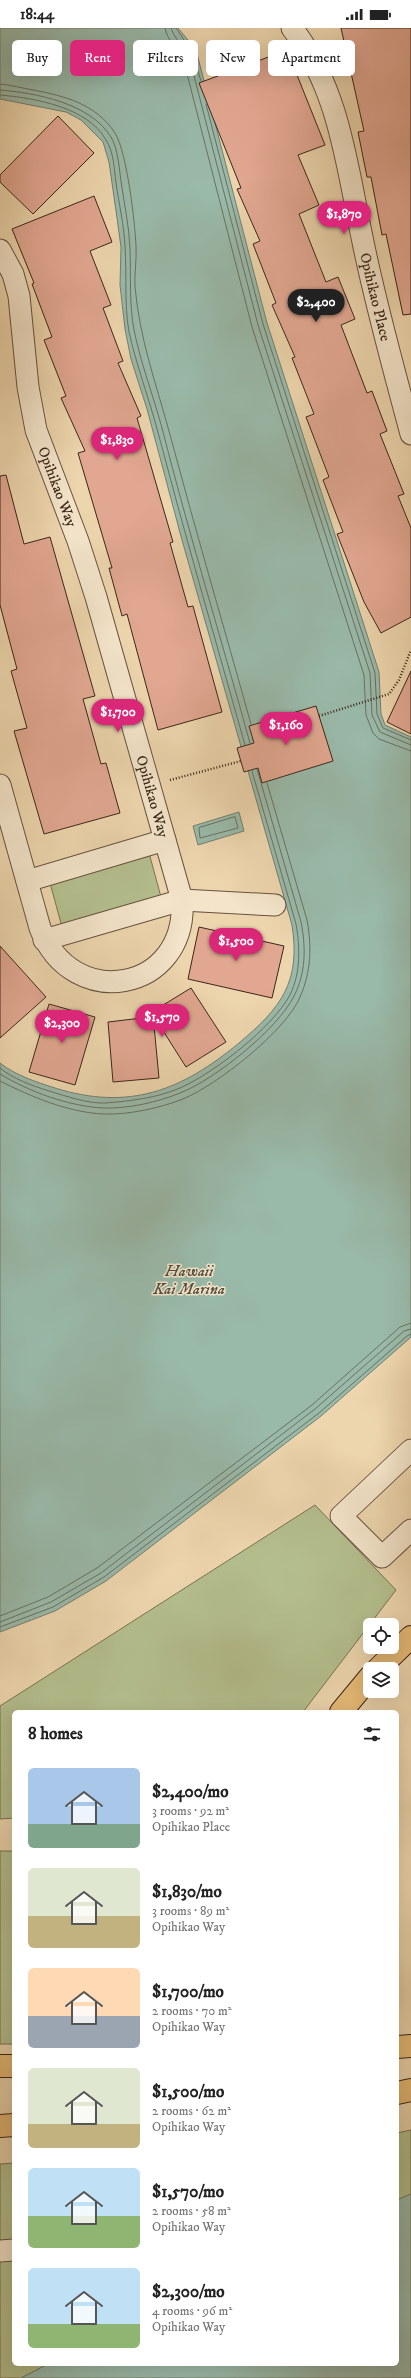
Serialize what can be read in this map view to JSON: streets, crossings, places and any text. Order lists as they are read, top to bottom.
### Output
{
  "streets": {
    "street": ["Opihikao Place", "Opihikao Way"]
  },
  "water": ["Hawaii Kai Marina"],
  "page": {
    "status": "18:44",
    "chip": [
      "Buy",
      "Rent",
      "Filters",
      "New",
      "Apartment"
    ],
    "price": [
      "$1,870",
      "$2,400",
      "$1,830",
      "$1,700",
      "$1,160",
      "$1,500",
      "$1,570",
      "$2,300"
    ],
    "heading": "8 homes",
    "list": [
      {
        "name": "$2,400/mo",
        "note": "3 rooms · 92 m² · Opihikao Place"
      },
      {
        "name": "$1,830/mo",
        "note": "3 rooms · 89 m² · Opihikao Way"
      },
      {
        "name": "$1,700/mo",
        "note": "2 rooms · 70 m² · Opihikao Way"
      },
      {
        "name": "$1,500/mo",
        "note": "2 rooms · 62 m² · Opihikao Way"
      },
      {
        "name": "$1,570/mo",
        "note": "2 rooms · 58 m² · Opihikao Way"
      },
      {
        "name": "$2,300/mo",
        "note": "4 rooms · 96 m² · Opihikao Way"
      }
    ]
  }
}
